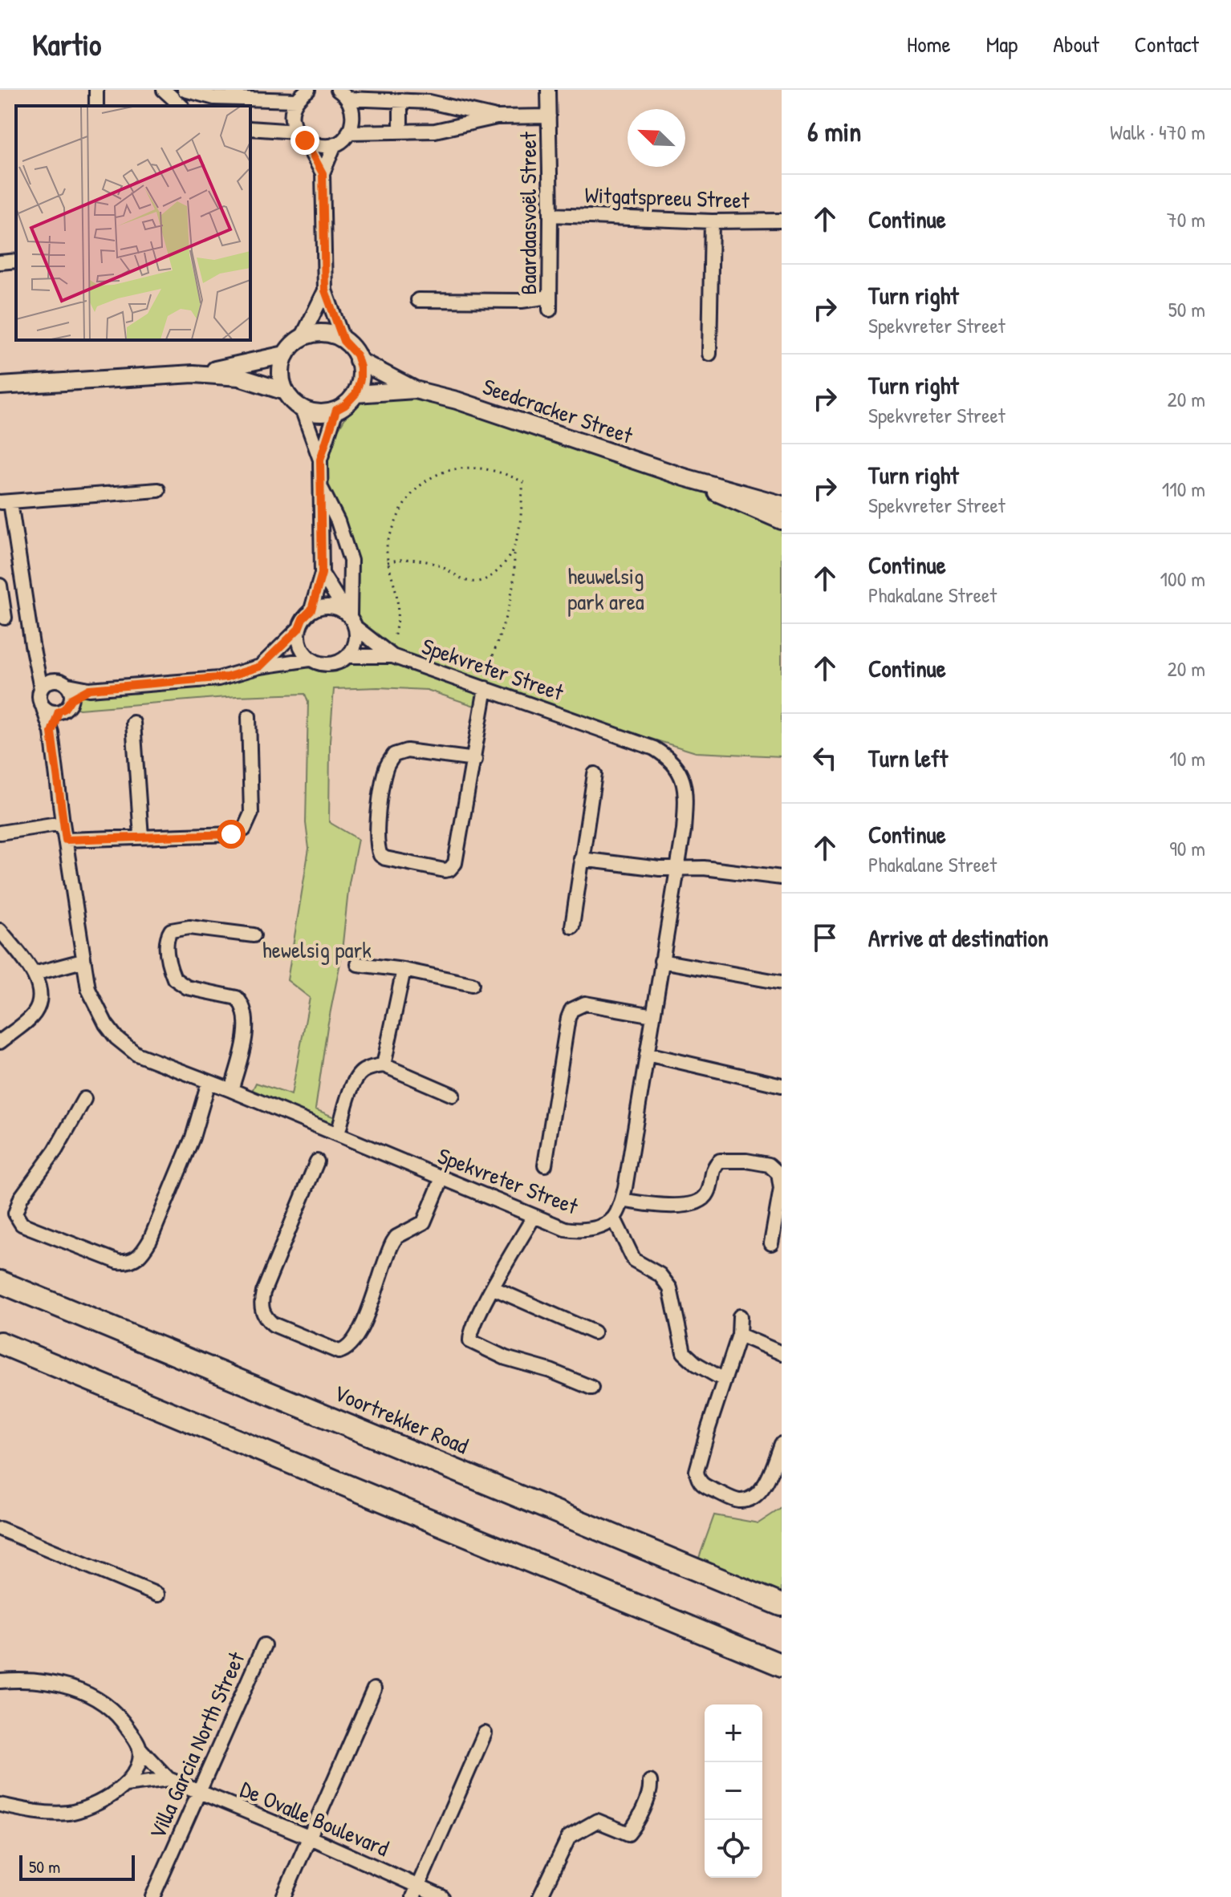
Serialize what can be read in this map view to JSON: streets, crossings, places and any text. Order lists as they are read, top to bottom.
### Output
{
  "streets": {
    "main road": ["Voortrekker Road"],
    "street": [
      "Witgatspreeu Street",
      "Baardaasvoël Street",
      "Seedcracker Street",
      "Spekvreter Street",
      "Villa Garcia North Street",
      "De Ovalle Boulevard"
    ]
  },
  "crossings": [
    ["Witgatspreeu Street", "Baardaasvoël Street"],
    ["Villa Garcia North Street", "De Ovalle Boulevard"]
  ],
  "parks": ["heuwelsig park area", "hewelsig park"],
  "scale_bar": "50 m",
  "north": "top left",
  "page": {
    "header": "Kartio",
    "nav": [
      "Home",
      "Map",
      "About",
      "Contact"
    ],
    "heading": ["6 min", "Walk · 470 m"],
    "list": [
      ["Continue", "70 m"],
      ["Turn right", "Spekvreter Street", "50 m"],
      ["Turn right", "Spekvreter Street", "20 m"],
      ["Turn right", "Spekvreter Street", "110 m"],
      ["Continue", "Phakalane Street", "100 m"],
      ["Continue", "20 m"],
      ["Turn left", "10 m"],
      ["Continue", "Phakalane Street", "90 m"],
      "Arrive at destination"
    ],
    "map_buttons": ["+", "−"],
    "scale": "50 m"
  }
}
